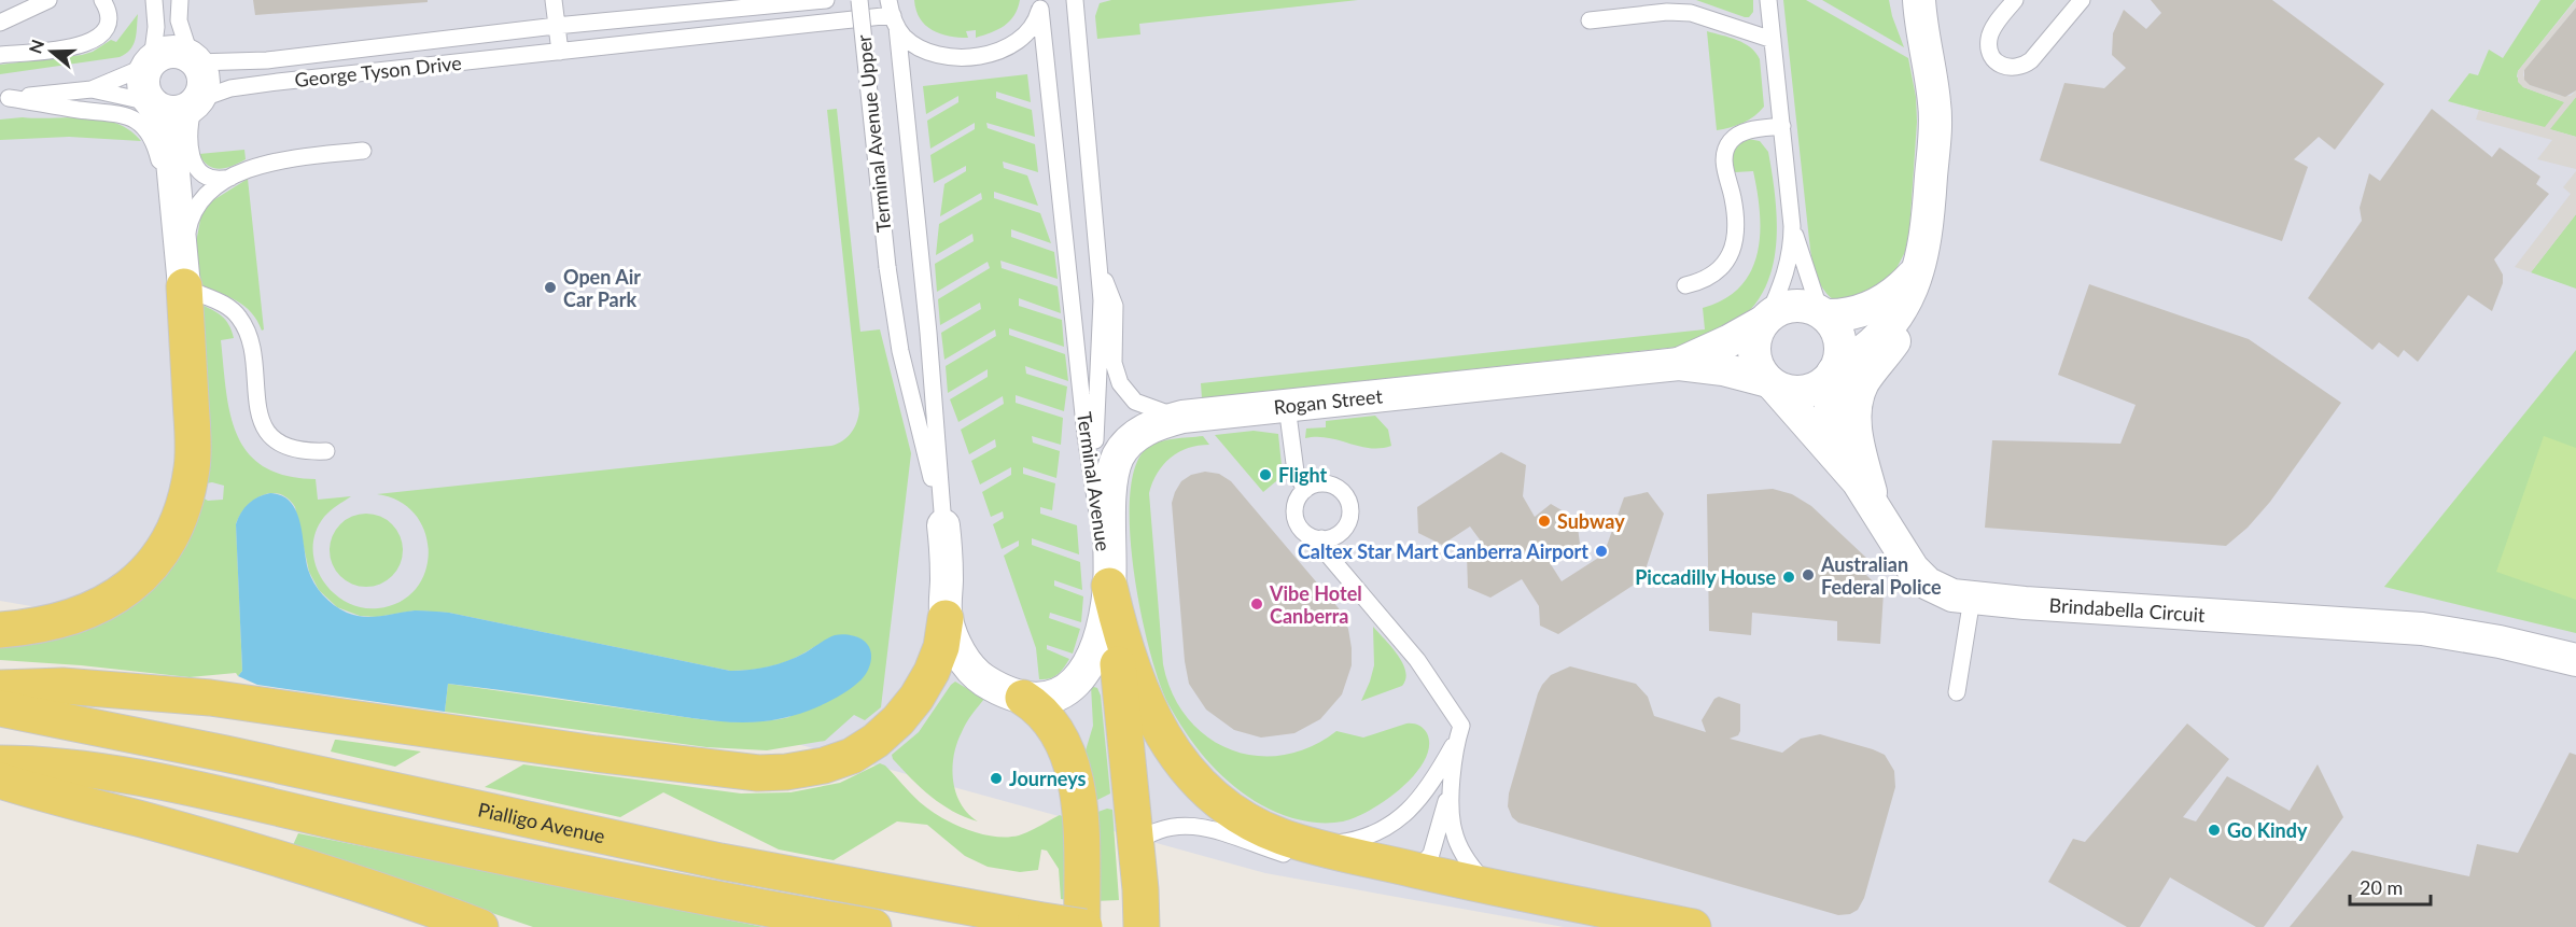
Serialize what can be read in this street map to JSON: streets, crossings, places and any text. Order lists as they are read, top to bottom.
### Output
{
  "streets": {
    "main road": ["Pialligo Avenue"],
    "street": ["Rogan Street", "Terminal Avenue", "Brindabella Circuit"],
    "lane": ["George Tyson Drive", "Terminal Avenue Upper"]
  },
  "crossings": [
    ["George Tyson Drive", "Terminal Avenue"],
    ["Terminal Avenue Upper", "Terminal Avenue"],
    ["Rogan Street", "Terminal Avenue"],
    ["Rogan Street", "Brindabella Circuit"]
  ],
  "places": [
    "Open Air Car Park",
    "Flight",
    "Subway",
    "Caltex Star Mart Canberra Airport",
    "Australian Federal Police",
    "Piccadilly House",
    "Vibe Hotel Canberra",
    "Journeys",
    "Go Kindy"
  ],
  "scale_bar": "20 m",
  "north": "left"
}
